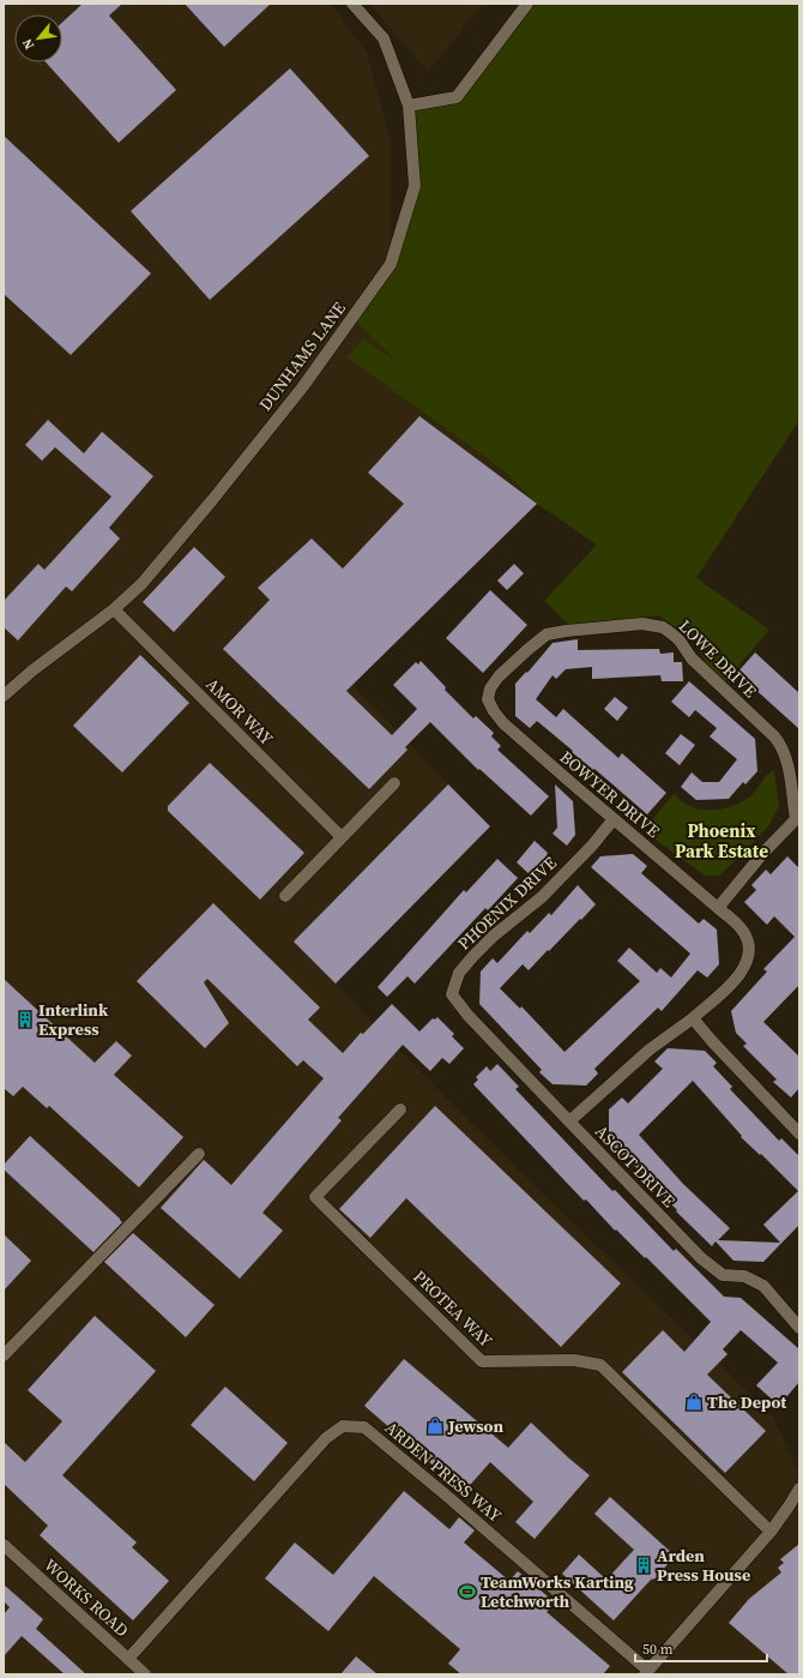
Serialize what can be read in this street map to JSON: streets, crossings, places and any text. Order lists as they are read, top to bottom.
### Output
{
  "streets": {
    "street": [
      "DUNHAMS LANE",
      "LOWE DRIVE",
      "AMOR WAY",
      "BOWYER DRIVE",
      "PHOENIX DRIVE",
      "ASCOT DRIVE",
      "PROTEA WAY",
      "ARDEN PRESS WAY",
      "WORKS ROAD"
    ]
  },
  "crossings": [
    ["DUNHAMS LANE", "AMOR WAY"],
    ["LOWE DRIVE", "BOWYER DRIVE"],
    ["BOWYER DRIVE", "PHOENIX DRIVE"],
    ["BOWYER DRIVE", "ASCOT DRIVE"],
    ["PHOENIX DRIVE", "ASCOT DRIVE"],
    ["ARDEN PRESS WAY", "WORKS ROAD"]
  ],
  "districts": ["Phoenix Park Estate"],
  "places": {
    "building": ["Interlink Express", "Arden Press House"],
    "shop": ["The Depot", "Jewson"],
    "sports": ["TeamWorks Karting Letchworth"]
  },
  "scale_bar": "50 m",
  "north": "bottom left"
}
